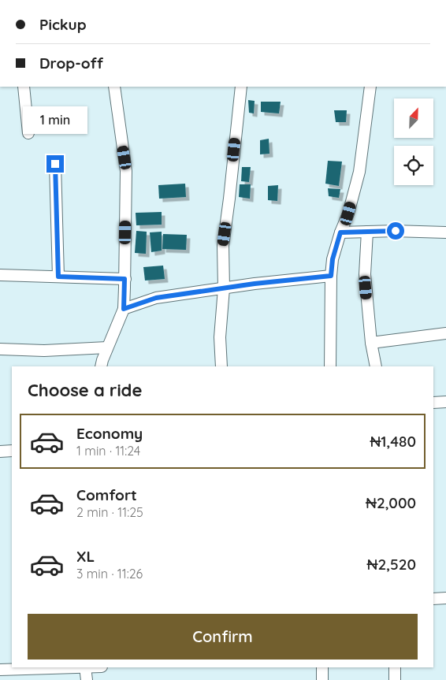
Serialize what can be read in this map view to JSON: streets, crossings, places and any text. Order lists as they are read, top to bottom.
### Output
{
  "north": "top right",
  "page": {
    "banner": ["Pickup", "Drop-off"],
    "bubble": "1 min",
    "heading": "Choose a ride",
    "list": [
      {
        "name": "Economy",
        "note": "1 min · 11:24",
        "value": "₦1,480"
      },
      {
        "name": "Comfort",
        "note": "2 min · 11:25",
        "value": "₦2,000"
      },
      {
        "name": "XL",
        "note": "3 min · 11:26",
        "value": "₦2,520"
      }
    ],
    "buttons": "Confirm"
  }
}
